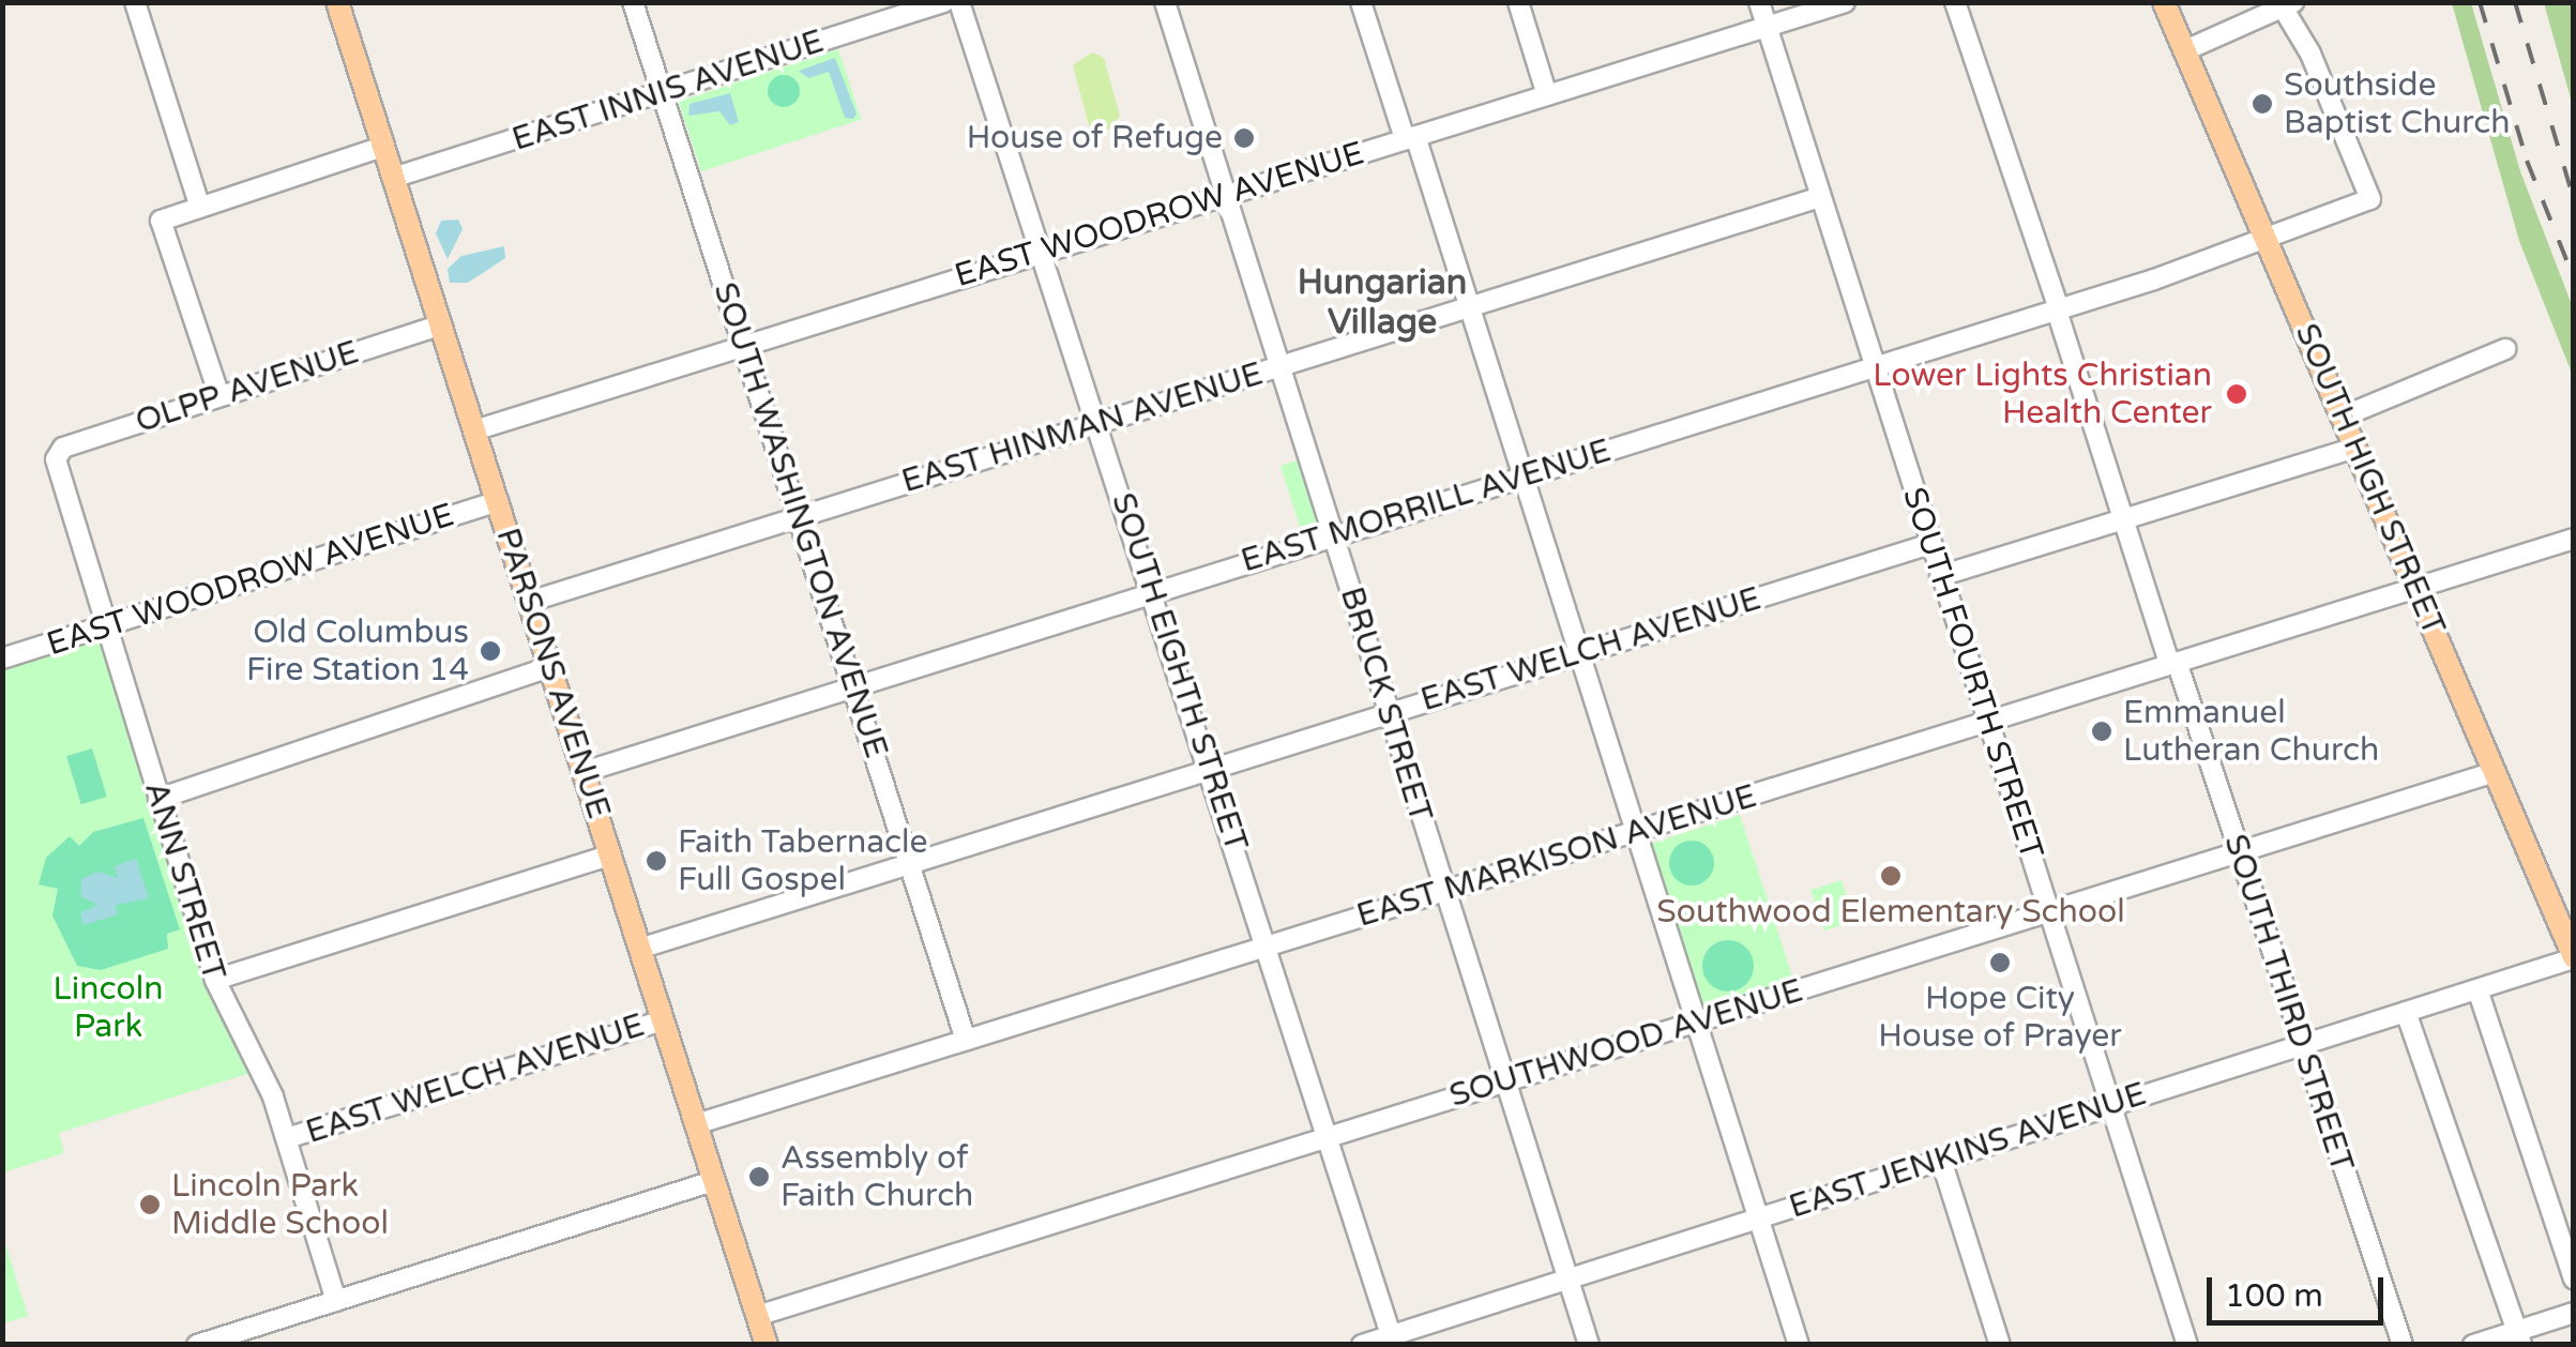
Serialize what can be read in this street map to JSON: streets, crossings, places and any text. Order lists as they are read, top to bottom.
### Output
{
  "streets": {
    "main road": ["SOUTH HIGH STREET", "PARSONS AVENUE"],
    "street": [
      "EAST INNIS AVENUE",
      "EAST WOODROW AVENUE",
      "OLPP AVENUE",
      "EAST HINMAN AVENUE",
      "EAST MORRILL AVENUE",
      "SOUTH WASHINGTON AVENUE",
      "EAST WELCH AVENUE",
      "SOUTH EIGHTH STREET",
      "SOUTH FOURTH STREET",
      "BRUCK STREET",
      "EAST MARKISON AVENUE",
      "ANN STREET",
      "SOUTH THIRD STREET",
      "SOUTHWOOD AVENUE",
      "EAST JENKINS AVENUE"
    ]
  },
  "crossings": [
    ["EAST INNIS AVENUE", "SOUTH WASHINGTON AVENUE"],
    ["EAST INNIS AVENUE", "PARSONS AVENUE"],
    ["EAST WOODROW AVENUE", "SOUTH WASHINGTON AVENUE"],
    ["EAST WOODROW AVENUE", "SOUTH EIGHTH STREET"],
    ["EAST WOODROW AVENUE", "PARSONS AVENUE"],
    ["EAST WOODROW AVENUE", "SOUTH FOURTH STREET"],
    ["EAST WOODROW AVENUE", "BRUCK STREET"],
    ["EAST WOODROW AVENUE", "ANN STREET"],
    ["OLPP AVENUE", "PARSONS AVENUE"],
    ["OLPP AVENUE", "ANN STREET"],
    ["EAST HINMAN AVENUE", "SOUTH WASHINGTON AVENUE"],
    ["EAST HINMAN AVENUE", "SOUTH EIGHTH STREET"],
    ["EAST HINMAN AVENUE", "PARSONS AVENUE"],
    ["EAST HINMAN AVENUE", "SOUTH FOURTH STREET"],
    ["EAST HINMAN AVENUE", "BRUCK STREET"],
    ["SOUTH HIGH STREET", "EAST MORRILL AVENUE"],
    ["SOUTH HIGH STREET", "EAST MARKISON AVENUE"],
    ["SOUTH HIGH STREET", "SOUTHWOOD AVENUE"],
    ["SOUTH HIGH STREET", "EAST JENKINS AVENUE"],
    ["EAST MORRILL AVENUE", "SOUTH WASHINGTON AVENUE"],
    ["EAST MORRILL AVENUE", "SOUTH EIGHTH STREET"],
    ["EAST MORRILL AVENUE", "PARSONS AVENUE"],
    ["EAST MORRILL AVENUE", "SOUTH FOURTH STREET"],
    ["EAST MORRILL AVENUE", "BRUCK STREET"],
    ["EAST MORRILL AVENUE", "SOUTH THIRD STREET"],
    ["SOUTH WASHINGTON AVENUE", "EAST WELCH AVENUE"],
    ["SOUTH WASHINGTON AVENUE", "EAST MARKISON AVENUE"],
    ["EAST WELCH AVENUE", "SOUTH EIGHTH STREET"],
    ["EAST WELCH AVENUE", "PARSONS AVENUE"],
    ["EAST WELCH AVENUE", "SOUTH FOURTH STREET"],
    ["EAST WELCH AVENUE", "BRUCK STREET"],
    ["EAST WELCH AVENUE", "ANN STREET"],
    ["SOUTH EIGHTH STREET", "EAST MARKISON AVENUE"],
    ["SOUTH EIGHTH STREET", "SOUTHWOOD AVENUE"],
    ["SOUTH EIGHTH STREET", "EAST JENKINS AVENUE"],
    ["PARSONS AVENUE", "EAST MARKISON AVENUE"],
    ["PARSONS AVENUE", "SOUTHWOOD AVENUE"],
    ["SOUTH FOURTH STREET", "EAST MARKISON AVENUE"],
    ["SOUTH FOURTH STREET", "SOUTHWOOD AVENUE"],
    ["SOUTH FOURTH STREET", "EAST JENKINS AVENUE"],
    ["BRUCK STREET", "EAST MARKISON AVENUE"],
    ["BRUCK STREET", "SOUTHWOOD AVENUE"],
    ["BRUCK STREET", "EAST JENKINS AVENUE"],
    ["EAST MARKISON AVENUE", "SOUTH THIRD STREET"],
    ["SOUTH THIRD STREET", "SOUTHWOOD AVENUE"],
    ["SOUTH THIRD STREET", "EAST JENKINS AVENUE"]
  ],
  "districts": ["Hungarian Village"],
  "parks": ["Lincoln Park"],
  "places": [
    "Southside Baptist Church",
    "House of Refuge",
    "Lower Lights Christian Health Center",
    "Old Columbus Fire Station 14",
    "Emmanuel Lutheran Church",
    "Faith Tabernacle Full Gospel",
    "Southwood Elementary School",
    "Hope City House of Prayer",
    "Assembly of Faith Church",
    "Lincoln Park Middle School"
  ],
  "scale_bar": "100 m"
}
